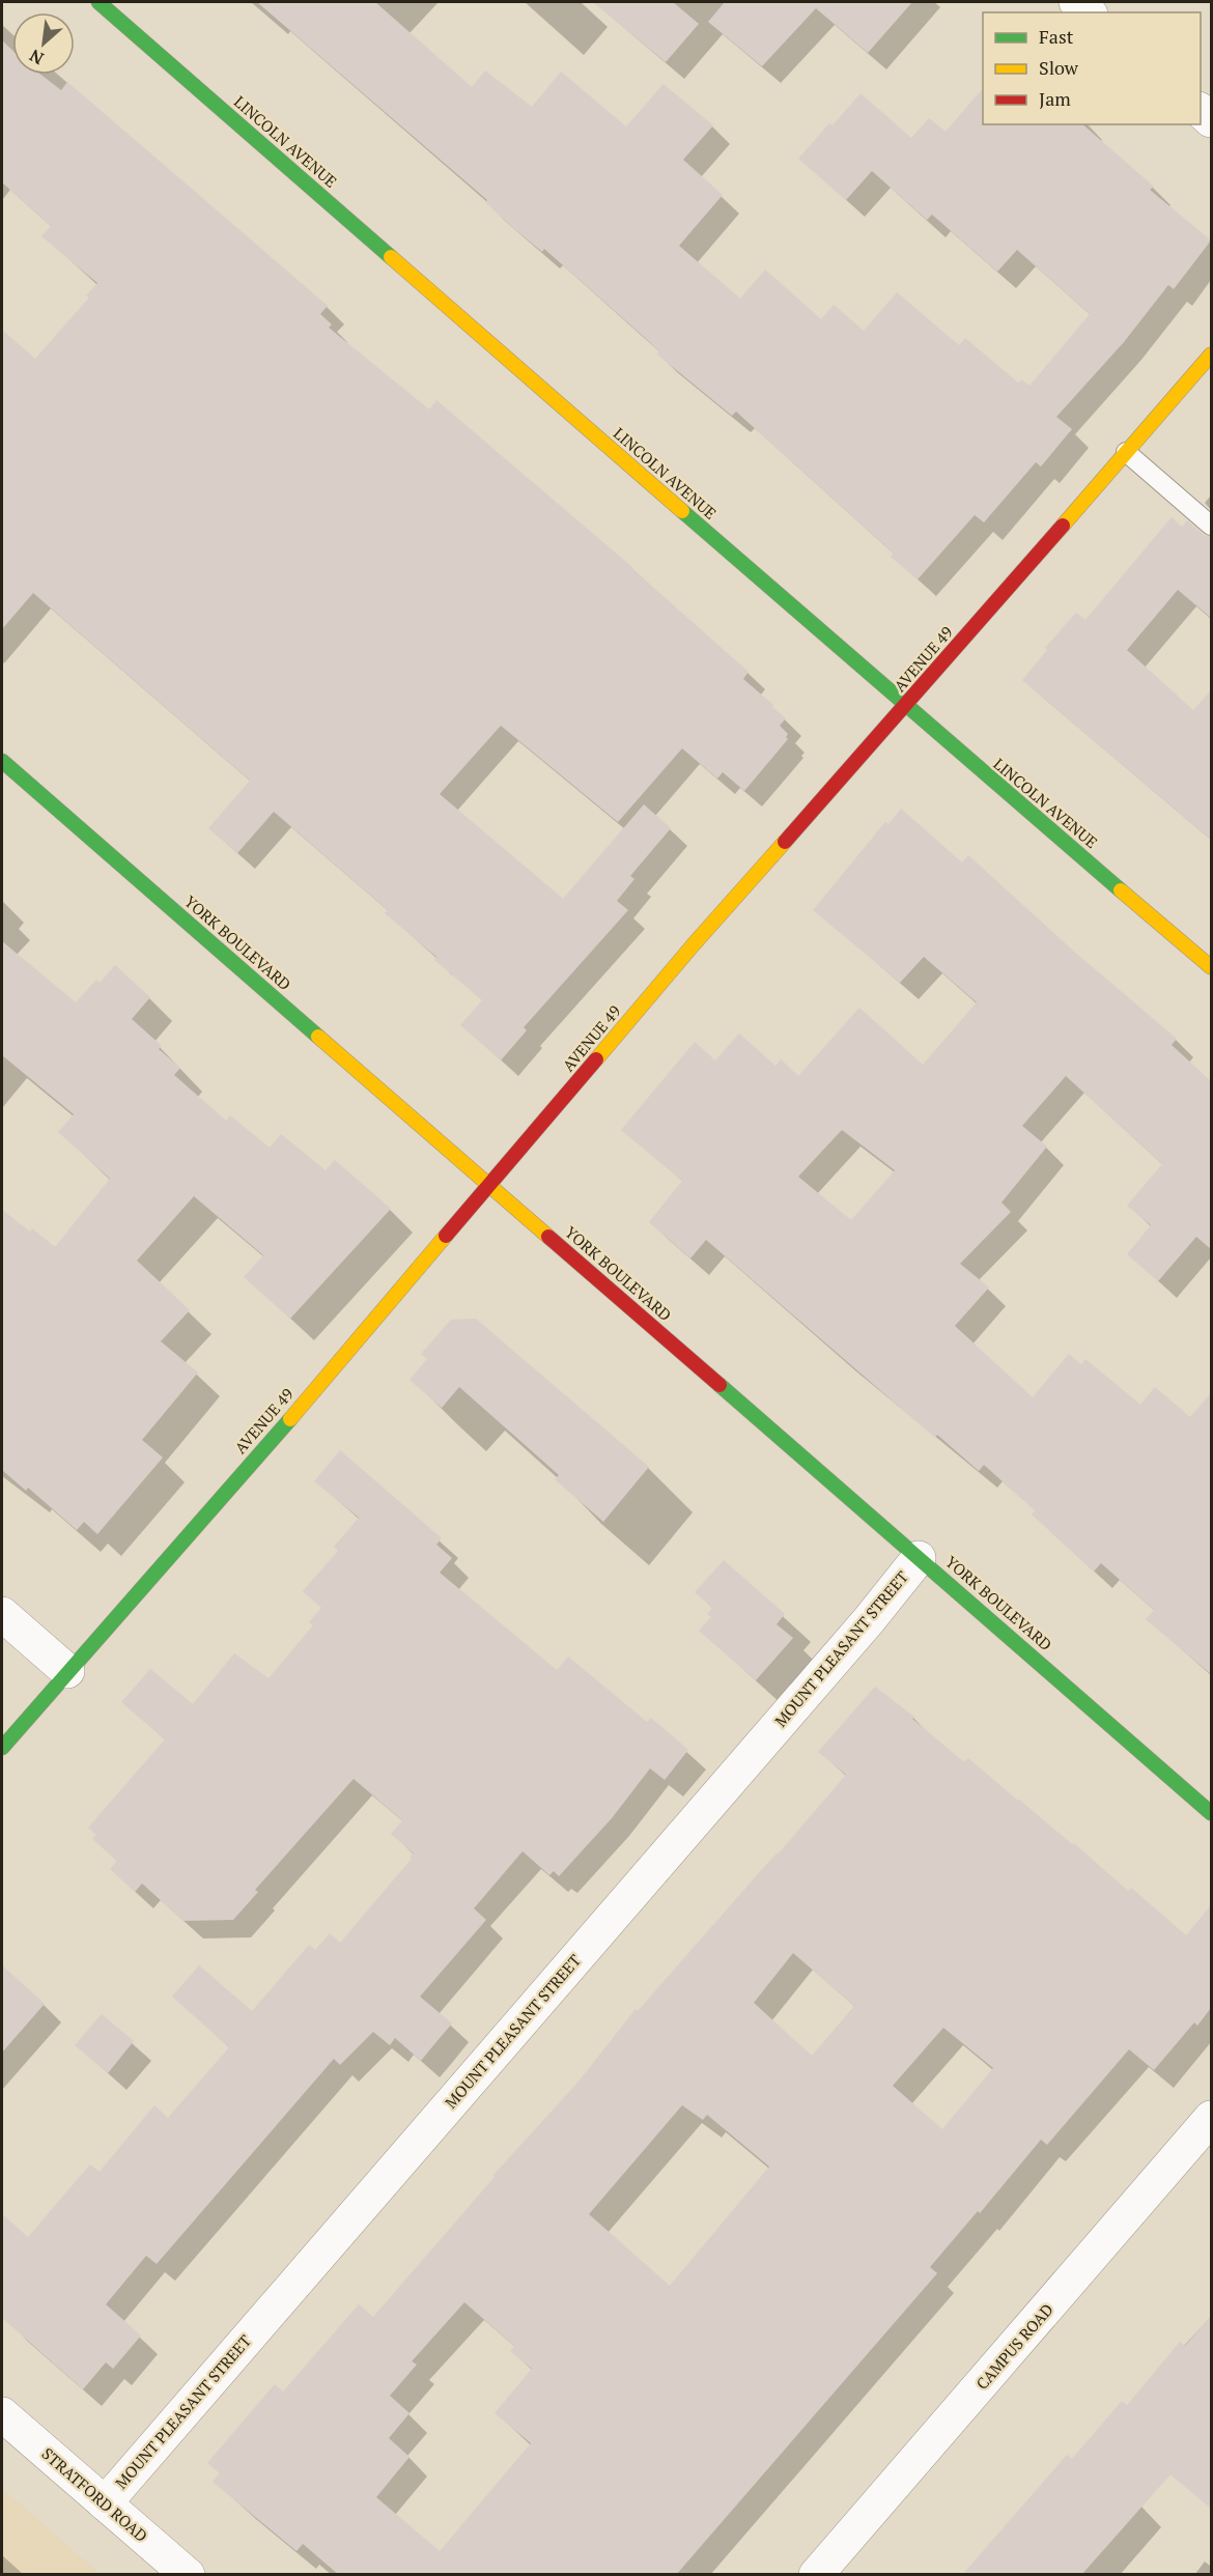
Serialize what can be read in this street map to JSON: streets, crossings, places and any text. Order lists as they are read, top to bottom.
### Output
{
  "streets": {
    "street": [
      "LINCOLN AVENUE",
      "AVENUE 49",
      "YORK BOULEVARD",
      "MOUNT PLEASANT STREET",
      "CAMPUS ROAD",
      "STRATFORD ROAD"
    ]
  },
  "crossings": [
    ["LINCOLN AVENUE", "AVENUE 49"],
    ["AVENUE 49", "YORK BOULEVARD"],
    ["YORK BOULEVARD", "MOUNT PLEASANT STREET"],
    ["MOUNT PLEASANT STREET", "STRATFORD ROAD"]
  ],
  "legend": ["Fast", "Slow", "Jam"],
  "north": "bottom left"
}
